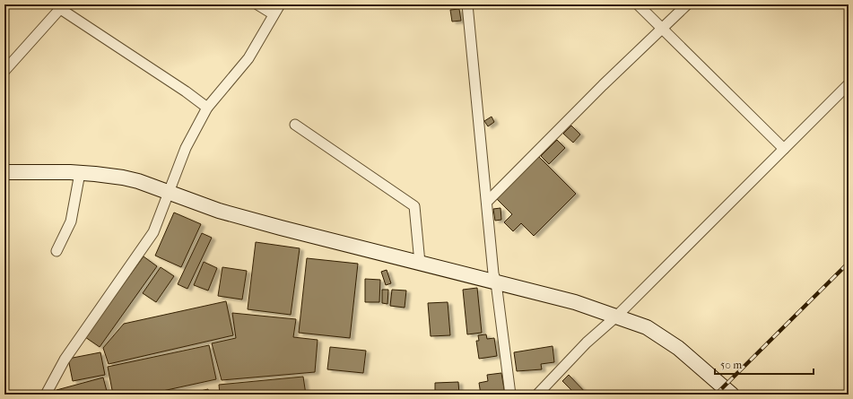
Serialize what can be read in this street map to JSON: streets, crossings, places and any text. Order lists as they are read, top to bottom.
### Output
{
  "scale_bar": "50 m"
}
